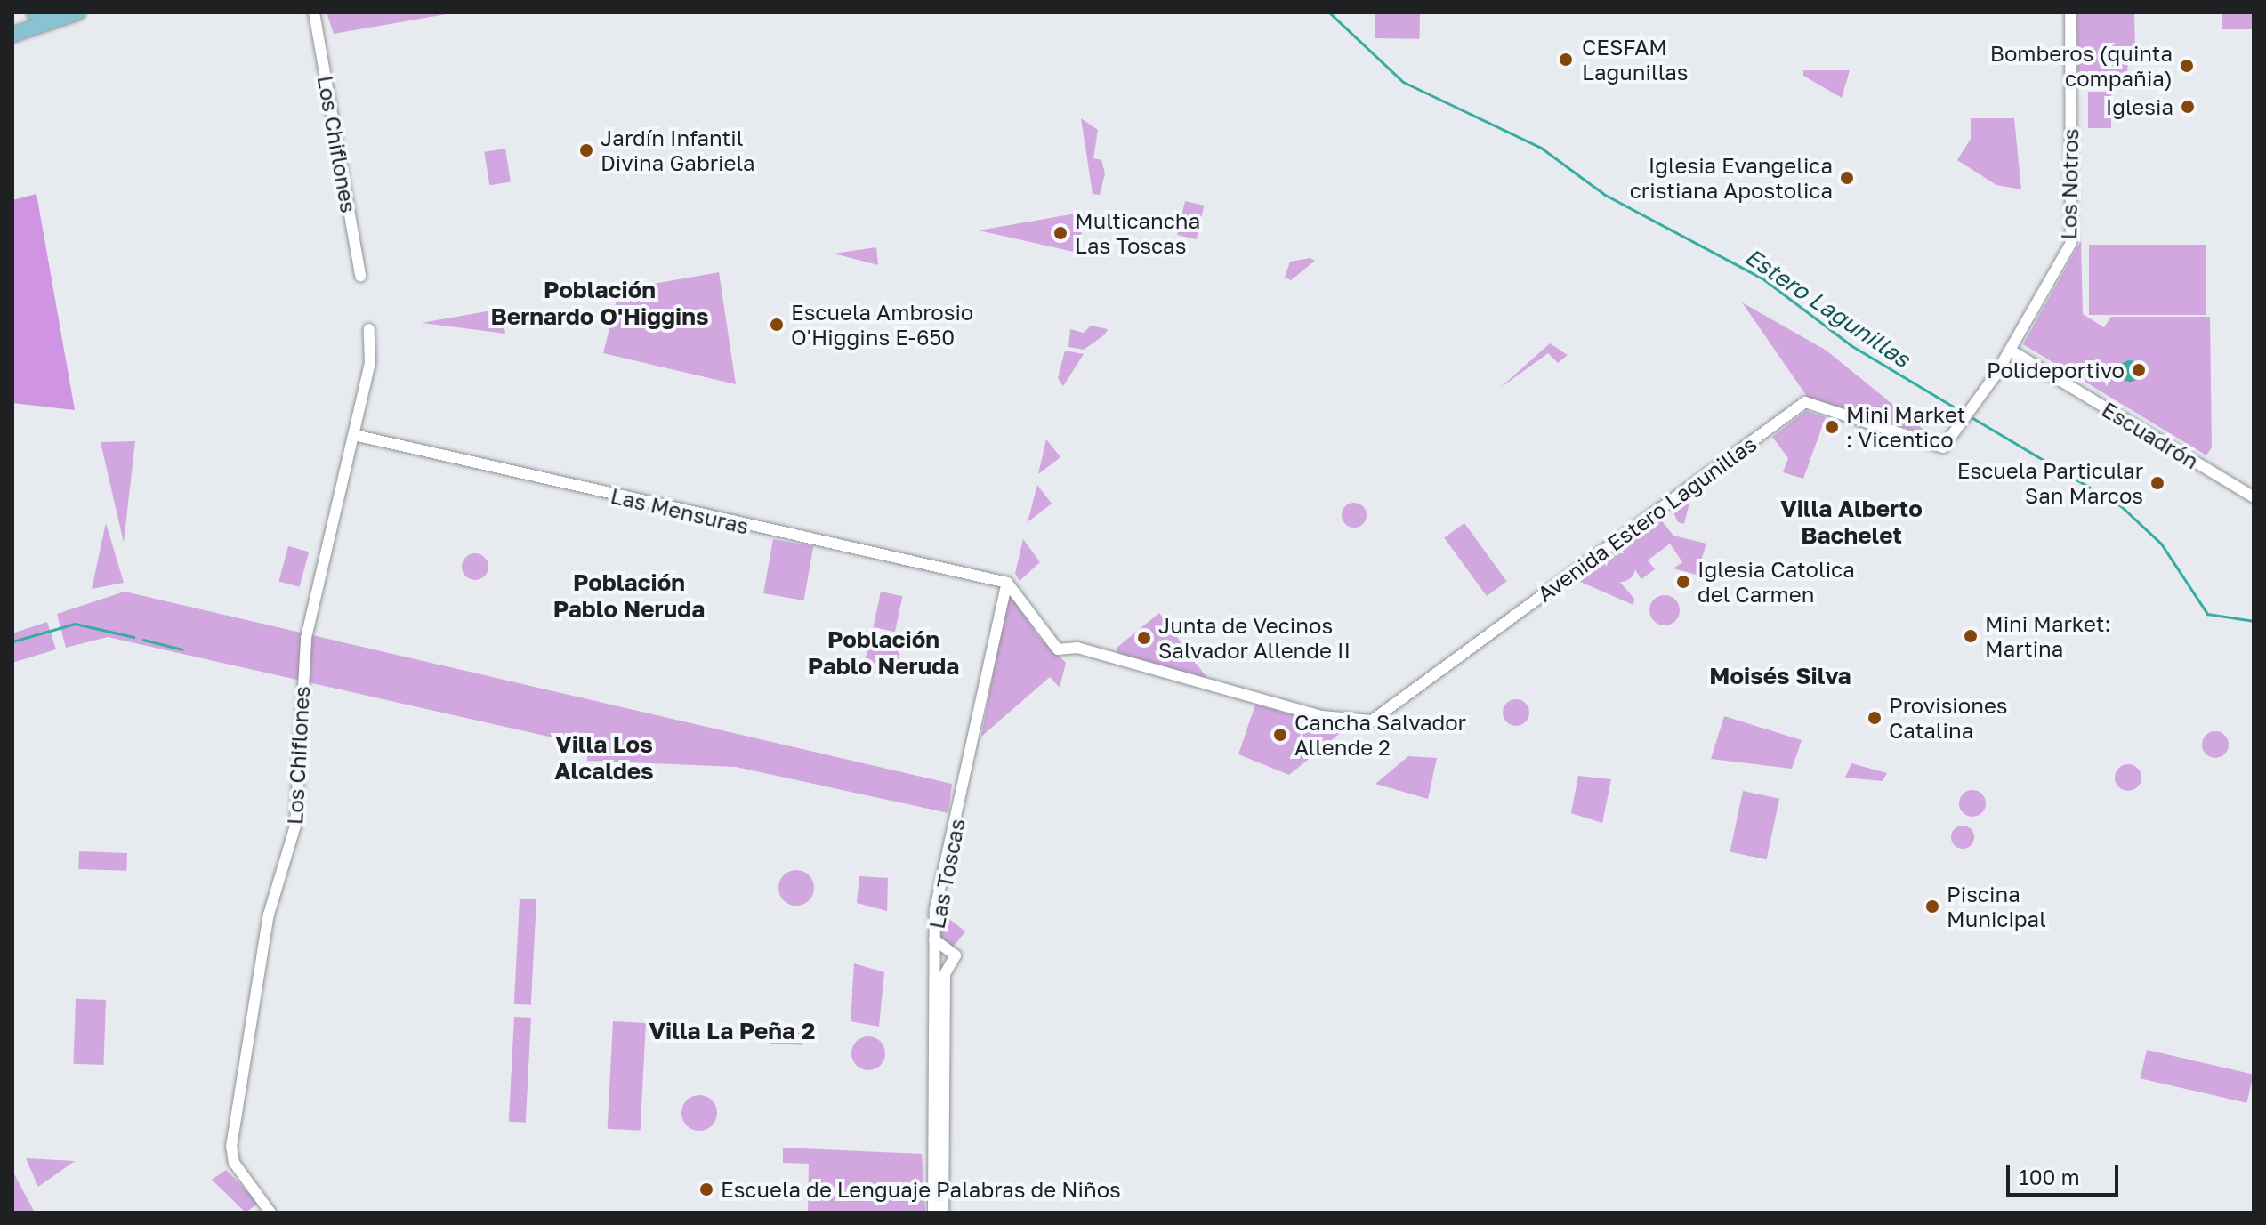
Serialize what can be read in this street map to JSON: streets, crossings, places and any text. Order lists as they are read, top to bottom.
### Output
{
  "streets": {
    "street": [
      "Los Chiflones",
      "Los Notros",
      "Escuadrón",
      "Las Mensuras",
      "Avenida Estero Lagunillas",
      "Las Toscas"
    ]
  },
  "crossings": [
    ["Los Chiflones", "Las Mensuras"],
    ["Los Notros", "Escuadrón"],
    ["Los Notros", "Avenida Estero Lagunillas"],
    ["Las Mensuras", "Avenida Estero Lagunillas"],
    ["Las Mensuras", "Las Toscas"],
    ["Avenida Estero Lagunillas", "Las Toscas"]
  ],
  "districts": [
    "Población Bernardo O'Higgins",
    "Villa Alberto Bachelet",
    "Población Pablo Neruda",
    "Población Pablo Neruda",
    "Moisés Silva",
    "Villa Los Alcaldes",
    "Villa La Peña 2"
  ],
  "water": ["Estero Lagunillas"],
  "places": [
    "CESFAM Lagunillas",
    "Bomberos (quinta compañia)",
    "Iglesia",
    "Jardín Infantil Divina Gabriela",
    "Iglesia Evangelica cristiana Apostolica",
    "Multicancha Las Toscas",
    "Escuela Ambrosio O'Higgins E-650",
    "Polideportivo",
    "Mini Market : Vicentico",
    "Escuela Particular San Marcos",
    "Iglesia Catolica del Carmen",
    "Mini Market: Martina",
    "Junta de Vecinos Salvador Allende II",
    "Provisiones Catalina",
    "Cancha Salvador Allende 2",
    "Piscina Municipal",
    "Escuela de Lenguaje Palabras de Niños"
  ],
  "scale_bar": "100 m"
}
